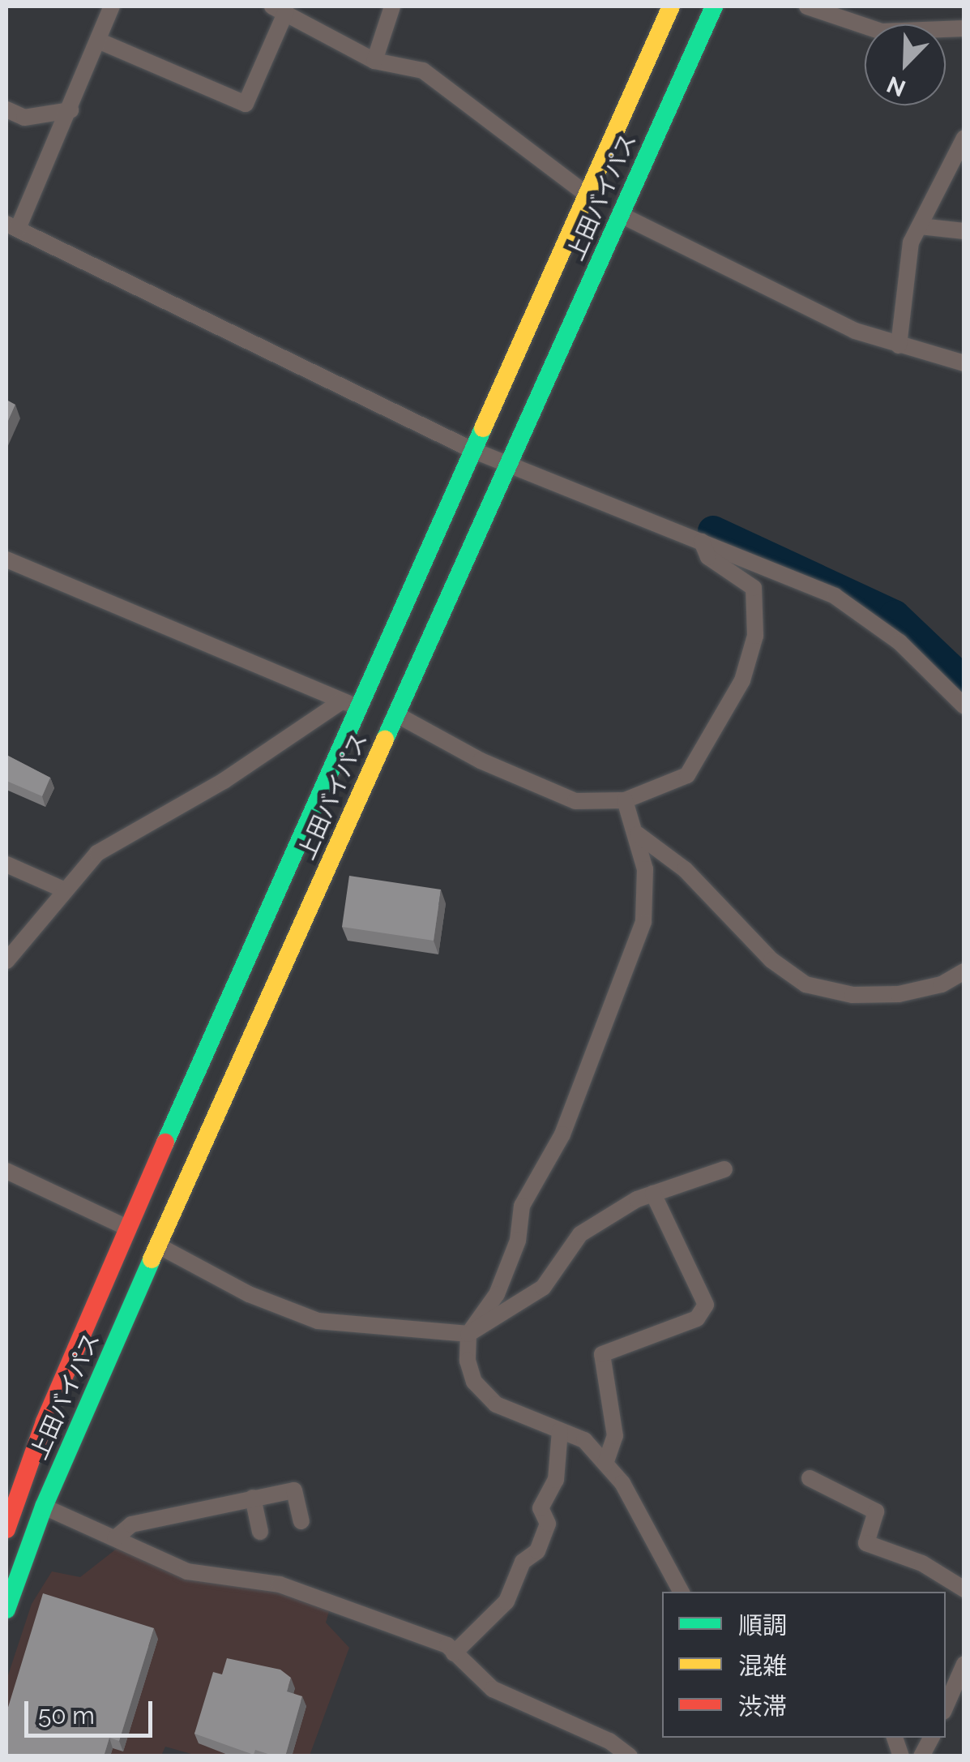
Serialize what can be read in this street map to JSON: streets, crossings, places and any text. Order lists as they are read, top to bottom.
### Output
{
  "streets": {
    "highway": ["上田バイパス"]
  },
  "legend": ["順調", "混雑", "渋滞"],
  "scale_bar": "50 m",
  "north": "bottom left"
}
